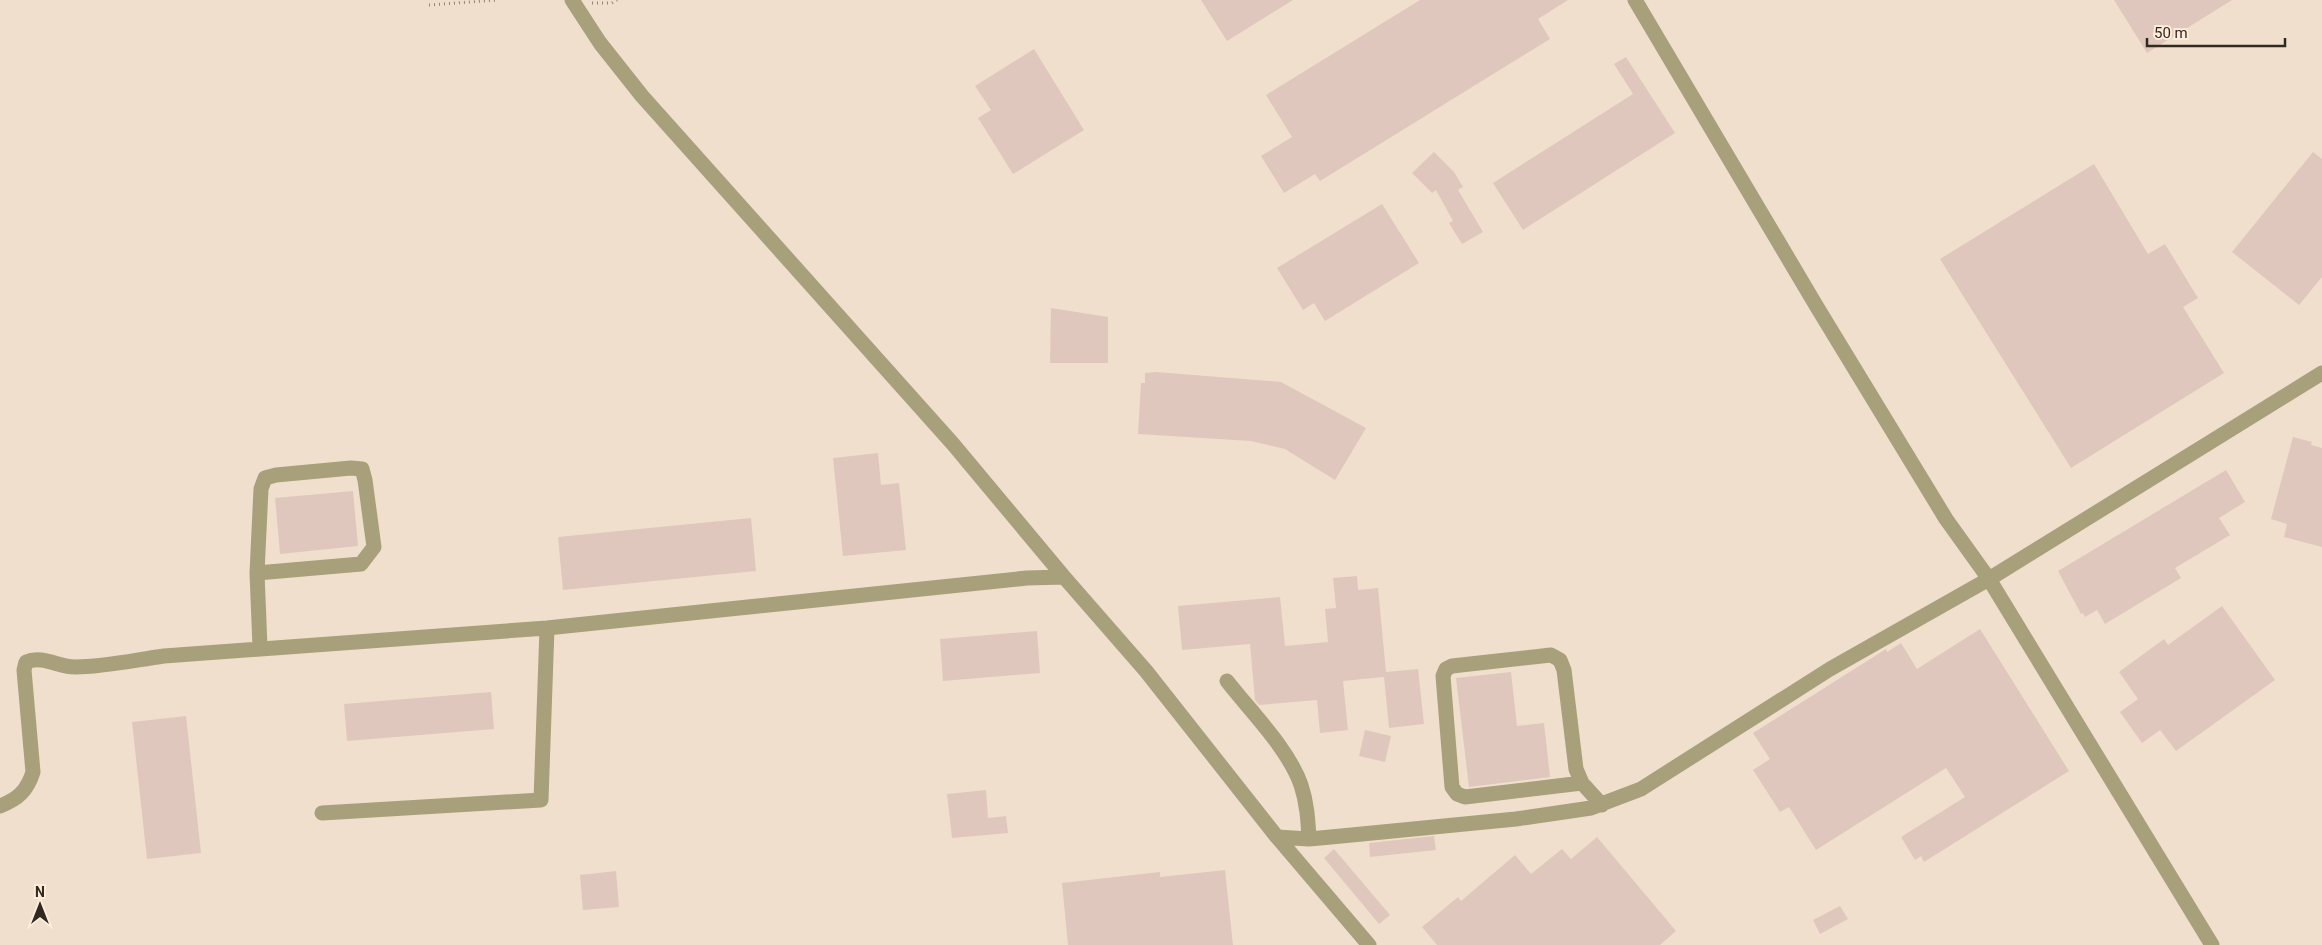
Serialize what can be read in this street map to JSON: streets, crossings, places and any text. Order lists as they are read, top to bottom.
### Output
{
  "scale_bar": "50 m",
  "north": "top"
}
